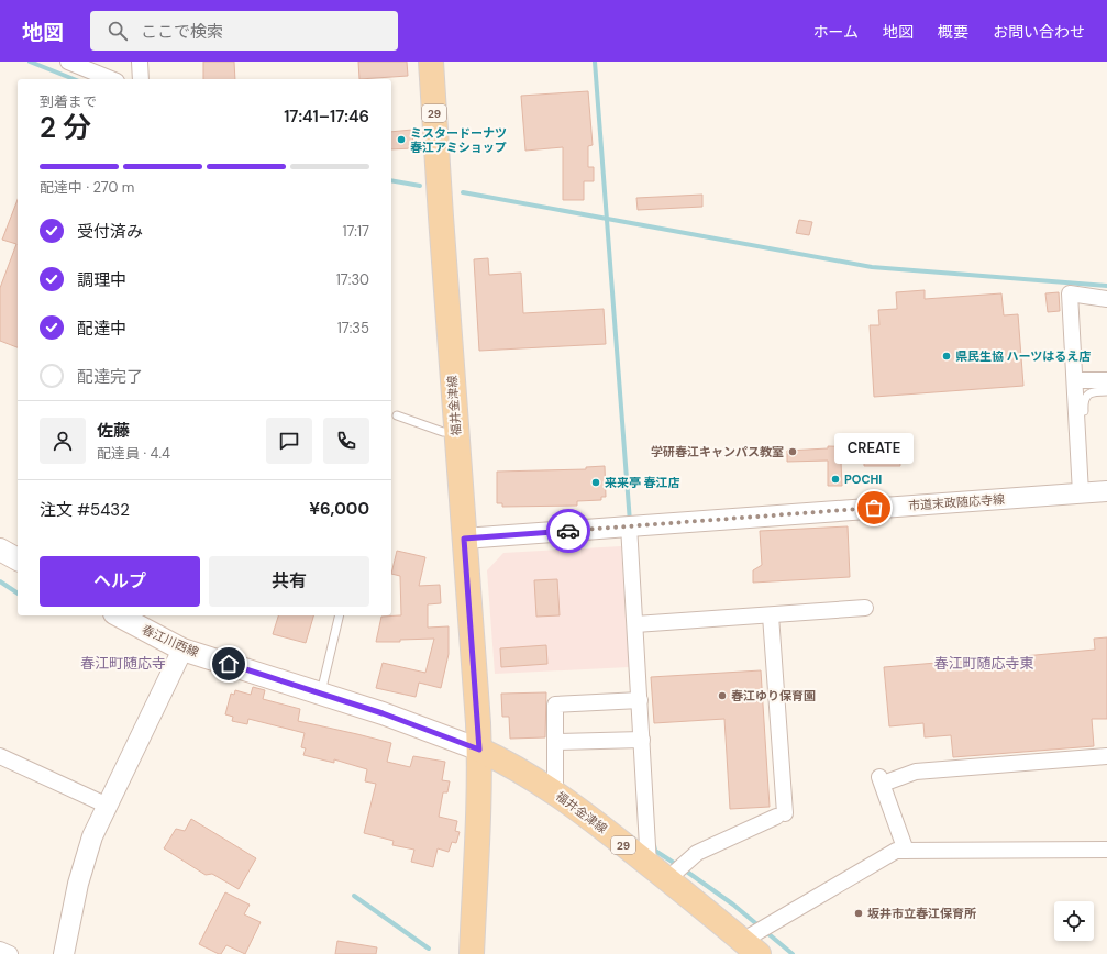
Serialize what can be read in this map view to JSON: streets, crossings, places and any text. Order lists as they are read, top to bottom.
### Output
{
  "streets": {
    "main road": ["29", "福井金津線", "春江川西線"],
    "street": ["市道末政随応寺線"]
  },
  "crossings": [
    ["福井金津線", "市道末政随応寺線"],
    ["福井金津線", "春江川西線"]
  ],
  "districts": ["春江町随応寺", "春江町随応寺東"],
  "places": [
    "ミスタードーナツ 春江アミショップ",
    "県民生協 ハーツはるえ店",
    "学研春江キャンパス教室",
    "POCHI",
    "来来亭 春江店",
    "CREATE",
    "春江ゆり保育園",
    "坂井市立春江保育所"
  ],
  "page": {
    "header": "地図",
    "search": "ここで検索",
    "nav": [
      "ホーム",
      "地図",
      "概要",
      "お問い合わせ"
    ],
    "heading": ["2 分", "到着まで", "17:41–17:46"],
    "panel": [
      "佐藤",
      "配達員 · 4.4",
      "注文 #5432",
      "¥6,000"
    ],
    "bar": "配達中 · 270 m",
    "list": [
      ["受付済み", "17:17"],
      ["調理中", "17:30"],
      ["配達中", "17:35"],
      "配達完了"
    ],
    "bubble": "CREATE",
    "buttons": ["ヘルプ", "共有"]
  }
}
